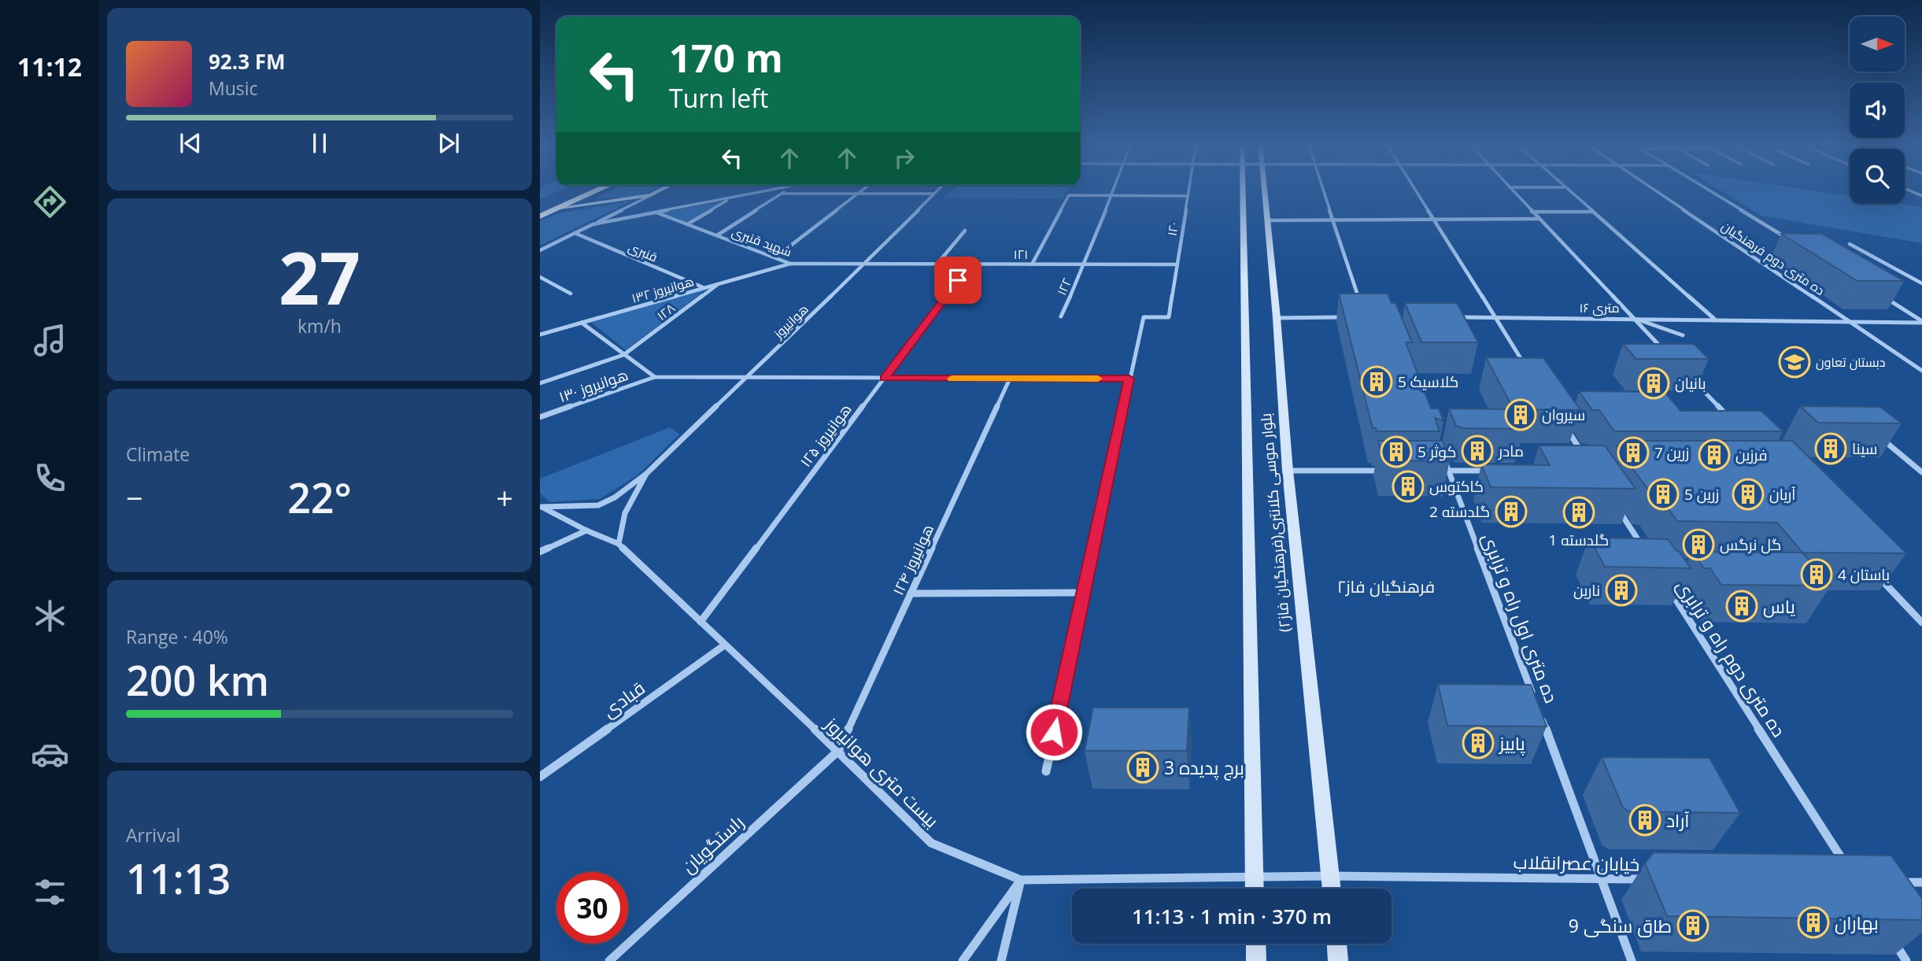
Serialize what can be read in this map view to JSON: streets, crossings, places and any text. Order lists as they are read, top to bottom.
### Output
{
  "streets": {
    "main road": ["بلوار موسی کلانتری(فرهنگیان فاز۲)"],
    "street": [
      "۱۲۰",
      "شهید قنبری",
      "قنبری",
      "۱۲۱",
      "ده متری دوم فرهنگیان",
      "۱۲۲",
      "هوانیروز ۱۳۲",
      "۱۶ متری",
      "۱۲۸",
      "هوانیروز",
      "هوانیروز ۱۳۰",
      "هوانیروز ۱۲۵",
      "هوانیروز ۱۲۴",
      "ده متری اول راه و ترابری",
      "ده متری دوم راه و ترابری",
      "قبادی",
      "بیست متری هوانیروز",
      "راستگویان",
      "خیابان عصرانقلاب"
    ]
  },
  "crossings": [
    ["۱۲۰", "۱۲۱"],
    ["شهید قنبری", "۱۲۱"],
    ["شهید قنبری", "هوانیروز ۱۳۲"],
    ["شهید قنبری", "هوانیروز"],
    ["قنبری", "هوانیروز ۱۳۲"],
    ["۱۲۱", "۱۲۲"],
    ["۱۲۱", "هوانیروز"],
    ["۱۲۱", "هوانیروز ۱۲۵"],
    ["ده متری دوم فرهنگیان", "۱۶ متری"],
    ["هوانیروز ۱۳۲", "۱۲۸"],
    ["هوانیروز ۱۲۵", "بیست متری هوانیروز"],
    ["بلوار موسی کلانتری(فرهنگیان فاز۲)", "بیست متری هوانیروز"],
    ["بلوار موسی کلانتری(فرهنگیان فاز۲)", "خیابان عصرانقلاب"],
    ["هوانیروز ۱۲۴", "بیست متری هوانیروز"],
    ["هوانیروز ۱۲۴", "راستگویان"],
    ["ده متری اول راه و ترابری", "خیابان عصرانقلاب"],
    ["قبادی", "بیست متری هوانیروز"],
    ["بیست متری هوانیروز", "راستگویان"],
    ["بیست متری هوانیروز", "خیابان عصرانقلاب"]
  ],
  "districts": ["فرهنگیان فاز۲"],
  "places": {
    "school or university": ["دبستان تعاون"],
    "building": [
      "کلاسیک 5",
      "بانیان",
      "سیروان",
      "سینا",
      "مادر",
      "کوثر 5",
      "زرین 7",
      "فرزین",
      "کاکتوس",
      "زرین 5",
      "آریان",
      "گلدسته 2",
      "گلدسته 1",
      "گل نرگس",
      "باستان 4",
      "نارین",
      "یاس",
      "پاییز",
      "برج پدیده 3",
      "آراد",
      "بهاران",
      "طاق سنگی 9"
    ]
  },
  "north": "right",
  "page": {
    "tabs": "11:12",
    "turn": ["170 m", "Turn left"],
    "song": ["92.3 FM", "Music"],
    "tile": [
      ["27", "km/h"],
      "Climate",
      ["Range · 40%", "200 km"],
      ["Arrival", "11:13"]
    ],
    "heat": ["−", "22°", "+"],
    "limit": "30",
    "trip": "11:13 · 1 min · 370 m"
  }
}
